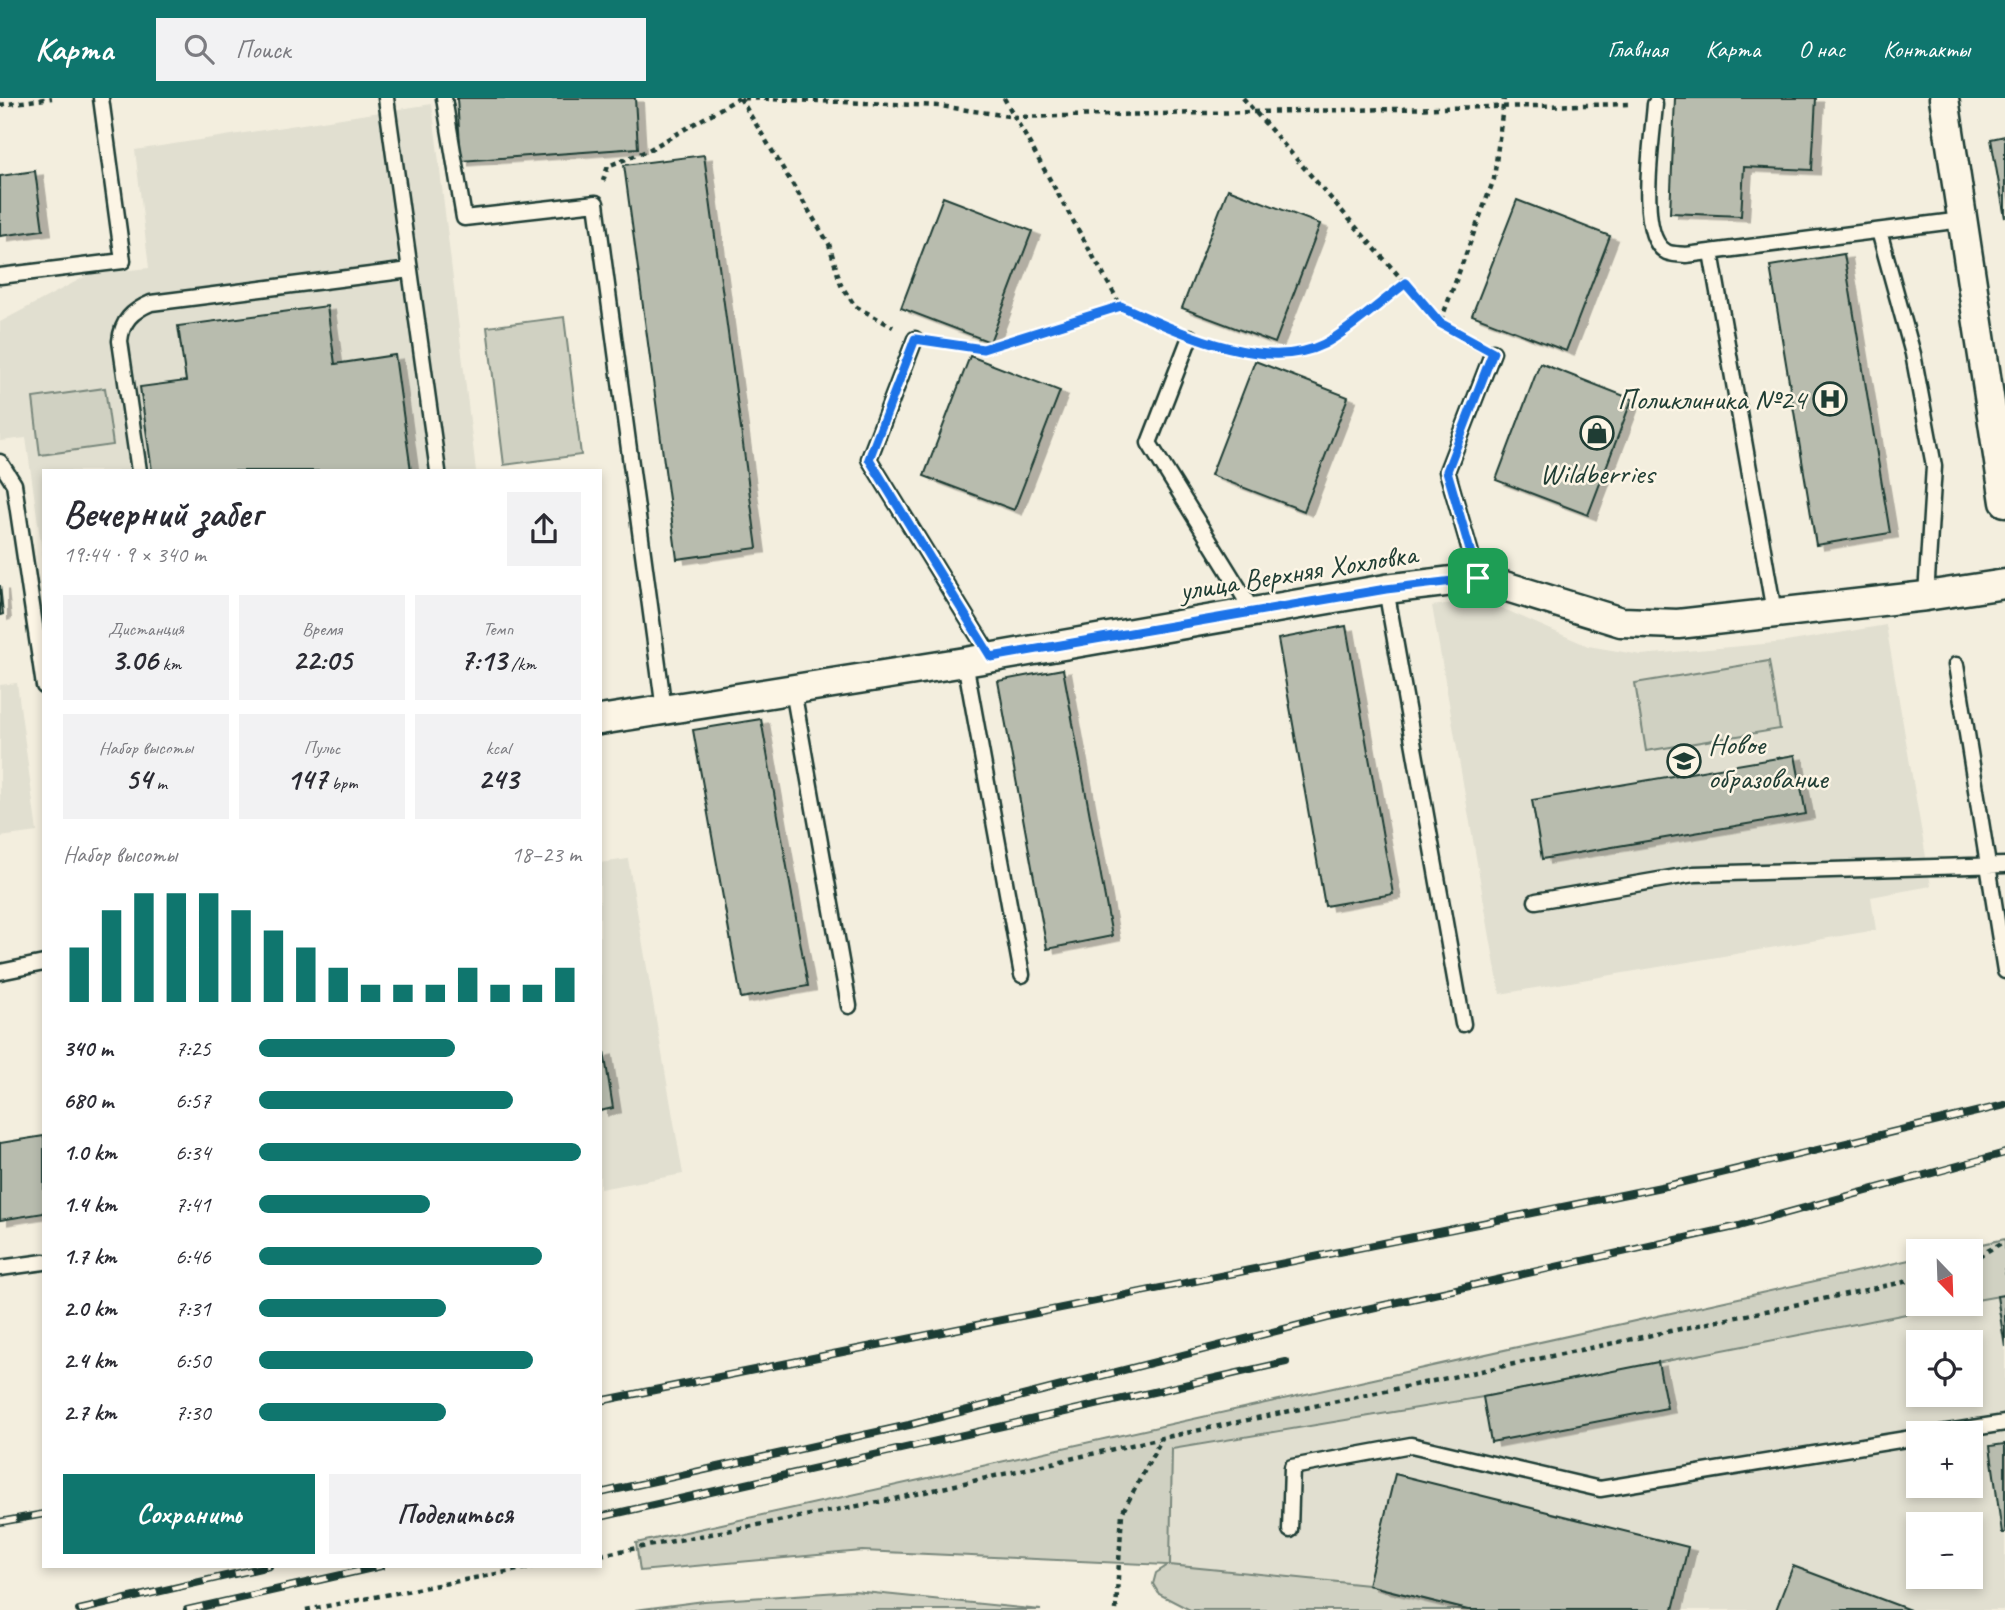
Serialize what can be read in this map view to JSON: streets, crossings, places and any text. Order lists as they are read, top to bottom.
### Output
{
  "streets": {
    "street": ["улица Верхняя Хохловка"]
  },
  "places": {
    "hospital": ["Поликлиника №24"],
    "shop": ["Wildberries"],
    "school or university": ["Новое образование"]
  },
  "north": "bottom right",
  "page": {
    "header": "Карта",
    "search": "Поиск",
    "nav": [
      "Главная",
      "Карта",
      "О нас",
      "Контакты"
    ],
    "heading": ["Вечерний забег", "19:44 · 9 × 340 m"],
    "stats": [
      ["Дистанция", "3.06 km"],
      ["Время", "22:05"],
      ["Темп", "7:13 /km"],
      ["Набор высоты", "54 m"],
      ["Пульс", "147 bpm"],
      ["kcal", "243"]
    ],
    "chart": ["Набор высоты", "18–23 m"],
    "list": [
      {
        "name": "340 m",
        "note": "7:25"
      },
      {
        "name": "680 m",
        "note": "6:57"
      },
      {
        "name": "1.0 km",
        "note": "6:34"
      },
      {
        "name": "1.4 km",
        "note": "7:41"
      },
      {
        "name": "1.7 km",
        "note": "6:46"
      },
      {
        "name": "2.0 km",
        "note": "7:31"
      },
      {
        "name": "2.4 km",
        "note": "6:50"
      },
      {
        "name": "2.7 km",
        "note": "7:30"
      }
    ],
    "map_buttons": ["+", "−"],
    "buttons": ["Сохранить", "Поделиться"]
  }
}
